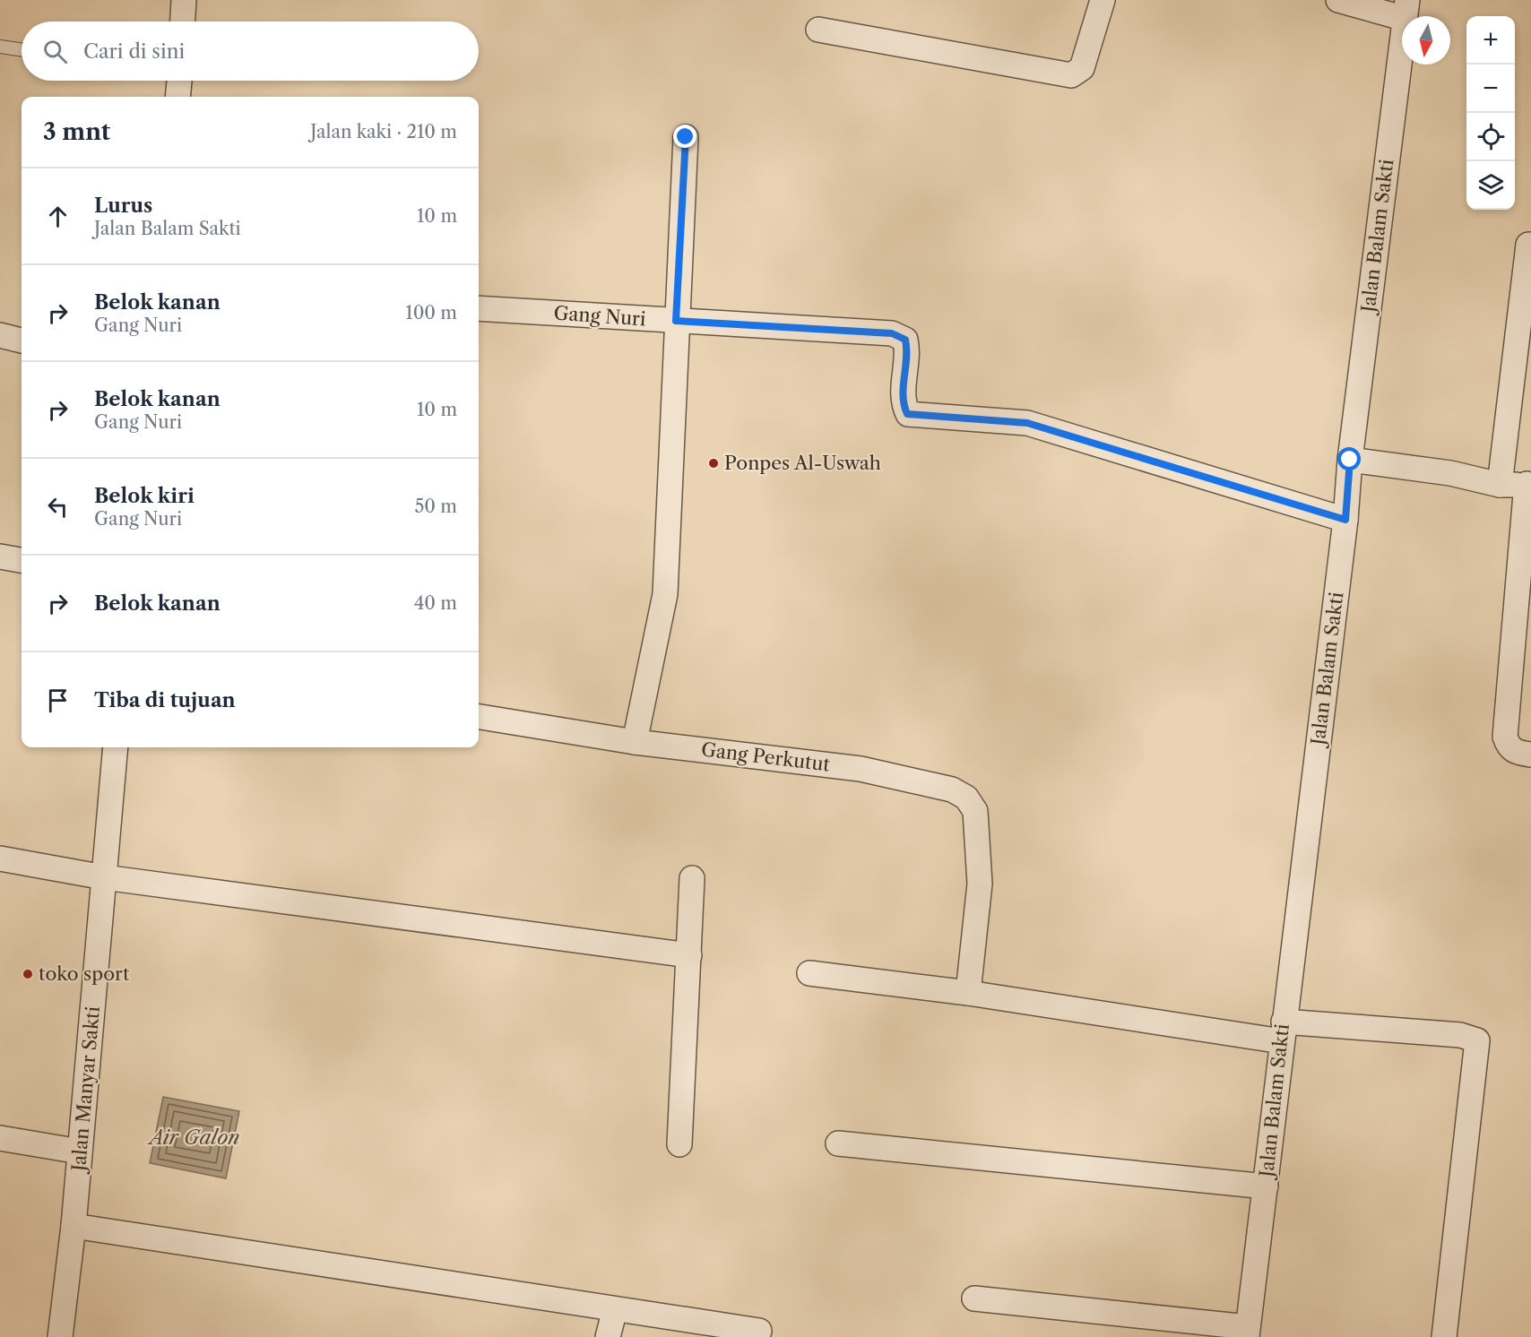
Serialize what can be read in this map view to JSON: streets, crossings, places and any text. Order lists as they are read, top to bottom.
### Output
{
  "streets": {
    "street": [
      "Jalan Balam Sakti",
      "Gang Nuri",
      "Gang Perkutut",
      "Jalan Manyar Sakti"
    ]
  },
  "crossings": [
    ["Jalan Balam Sakti", "Gang Nuri"]
  ],
  "water": ["Air Galon"],
  "places": ["Ponpes Al-Uswah", "toko sport"],
  "north": "bottom",
  "page": {
    "map_buttons": ["+", "−"],
    "search": "Cari di sini",
    "heading": ["3 mnt", "Jalan kaki · 210 m"],
    "list": [
      ["Lurus", "Jalan Balam Sakti", "10 m"],
      ["Belok kanan", "Gang Nuri", "100 m"],
      ["Belok kanan", "Gang Nuri", "10 m"],
      ["Belok kiri", "Gang Nuri", "50 m"],
      ["Belok kanan", "40 m"],
      "Tiba di tujuan"
    ]
  }
}
